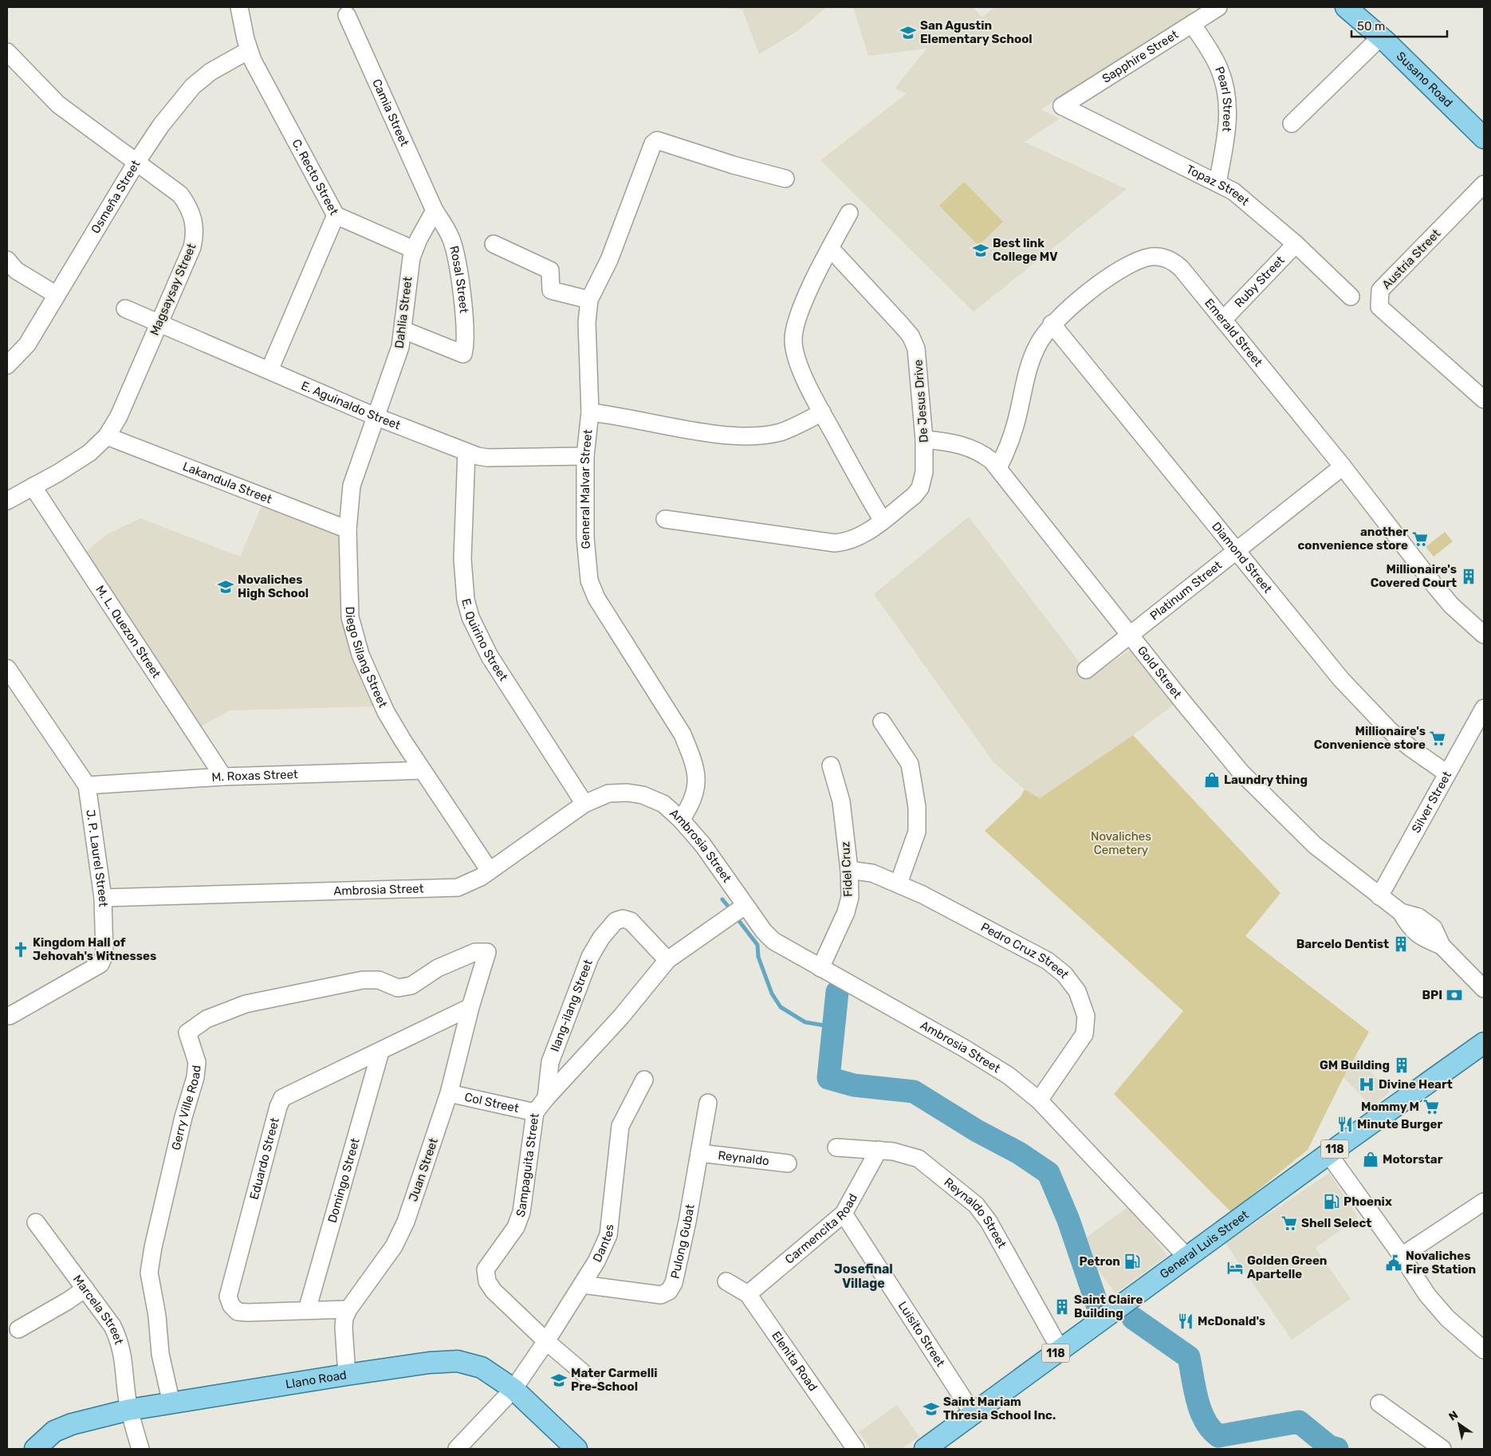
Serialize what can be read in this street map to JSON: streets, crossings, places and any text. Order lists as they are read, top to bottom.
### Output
{
  "streets": {
    "main road": [
      "Susano Road",
      "118",
      "General Luis Street",
      "Llano Road"
    ],
    "street": [
      "Sapphire Street",
      "Pearl Street",
      "Camia Street",
      "C. Recto Street",
      "Topaz Street",
      "Osmeña Street",
      "Austria Street",
      "Rosal Street",
      "Ruby Street",
      "Magsaysay Street",
      "Dahlia Street",
      "Emerald Street",
      "De Jesus Drive",
      "E. Aguinaldo Street",
      "Lakandula Street",
      "General Malvar Street",
      "Diamond Street",
      "Platinum Street",
      "M. L. Quezon Street",
      "E. Quirino Street",
      "Diego Silang Street",
      "Gold Street",
      "M. Roxas Street",
      "Silver Street",
      "Ambrosia Street",
      "J. P. Laurel Street",
      "Fidel Cruz",
      "Pedro Cruz Street",
      "Ilang-ilang Street",
      "Col Street",
      "Gerry Ville Road",
      "Eduardo Street",
      "Reynaldo",
      "Sampaguita Street",
      "Juan Street",
      "Domingo Street",
      "Reynaldo Street",
      "Carmencita Road",
      "Pulong Gubat",
      "Dantes",
      "Marcela Street",
      "Luisito Street",
      "Elenita Road"
    ]
  },
  "crossings": [
    ["Sapphire Street", "Pearl Street"],
    ["Sapphire Street", "Topaz Street"],
    ["Pearl Street", "Topaz Street"],
    ["Camia Street", "Rosal Street"],
    ["Camia Street", "Dahlia Street"],
    ["C. Recto Street", "Osmeña Street"],
    ["C. Recto Street", "E. Aguinaldo Street"],
    ["Topaz Street", "Ruby Street"],
    ["Osmeña Street", "Magsaysay Street"],
    ["Rosal Street", "Dahlia Street"],
    ["Ruby Street", "Emerald Street"],
    ["Magsaysay Street", "E. Aguinaldo Street"],
    ["Magsaysay Street", "Lakandula Street"],
    ["Magsaysay Street", "M. L. Quezon Street"],
    ["Dahlia Street", "E. Aguinaldo Street"],
    ["Dahlia Street", "Diego Silang Street"],
    ["Emerald Street", "Diamond Street"],
    ["Emerald Street", "Platinum Street"],
    ["Emerald Street", "Gold Street"],
    ["De Jesus Drive", "Gold Street"],
    ["E. Aguinaldo Street", "General Malvar Street"],
    ["E. Aguinaldo Street", "E. Quirino Street"],
    ["E. Aguinaldo Street", "Diego Silang Street"],
    ["Lakandula Street", "Diego Silang Street"],
    ["General Malvar Street", "Ambrosia Street"],
    ["Diamond Street", "Platinum Street"],
    ["Diamond Street", "Silver Street"],
    ["Platinum Street", "Gold Street"],
    ["M. L. Quezon Street", "M. Roxas Street"],
    ["E. Quirino Street", "Ambrosia Street"],
    ["Diego Silang Street", "M. Roxas Street"],
    ["Diego Silang Street", "Ambrosia Street"],
    ["Gold Street", "Silver Street"],
    ["M. Roxas Street", "J. P. Laurel Street"],
    ["Ambrosia Street", "J. P. Laurel Street"],
    ["Ambrosia Street", "Fidel Cruz"],
    ["Ambrosia Street", "Pedro Cruz Street"],
    ["Ambrosia Street", "Sampaguita Street"],
    ["Ambrosia Street", "General Luis Street"],
    ["Fidel Cruz", "Pedro Cruz Street"],
    ["Ilang-ilang Street", "Sampaguita Street"],
    ["Col Street", "Sampaguita Street"],
    ["Col Street", "Juan Street"],
    ["Gerry Ville Road", "Juan Street"],
    ["Gerry Ville Road", "Llano Road"],
    ["Eduardo Street", "Juan Street"],
    ["Eduardo Street", "Domingo Street"],
    ["Reynaldo", "Pulong Gubat"],
    ["Sampaguita Street", "Dantes"],
    ["Juan Street", "Llano Road"],
    ["Reynaldo Street", "Carmencita Road"],
    ["Reynaldo Street", "General Luis Street"],
    ["Carmencita Road", "Luisito Street"],
    ["Carmencita Road", "Elenita Road"],
    ["Pulong Gubat", "Dantes"],
    ["Dantes", "Llano Road"],
    ["General Luis Street", "Luisito Street"],
    ["Marcela Street", "Llano Road"]
  ],
  "districts": ["Josefinal Village"],
  "parks": ["Novaliches Cemetery"],
  "places": {
    "school or university": [
      "San Agustin Elementary School",
      "Best link College MV",
      "Novaliches High School",
      "Mater Carmelli Pre-School",
      "Saint Mariam Thresia School Inc."
    ],
    "supermarket": [
      "another convenience store",
      "Millionaire's Convenience store",
      "Mommy M",
      "Shell Select"
    ],
    "building": [
      "Millionaire's Covered Court",
      "Barcelo Dentist",
      "GM Building",
      "Saint Claire Building"
    ],
    "shop": ["Laundry thing", "Motorstar"],
    "church": ["Kingdom Hall of Jehovah's Witnesses"],
    "bank": ["BPI"],
    "hospital": ["Divine Heart"],
    "restaurant": ["Minute Burger", "McDonald's"],
    "fuel station": ["Phoenix", "Petron"],
    "public building": ["Novaliches Fire Station"],
    "hotel": ["Golden Green Apartelle"]
  },
  "scale_bar": "50 m",
  "north": "top left"
}
